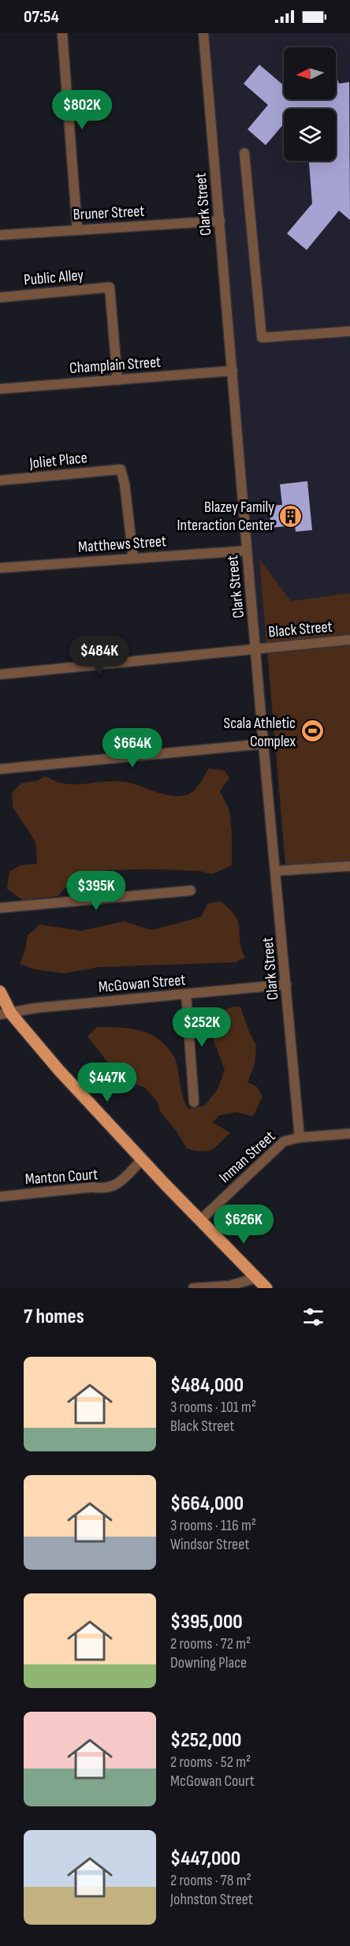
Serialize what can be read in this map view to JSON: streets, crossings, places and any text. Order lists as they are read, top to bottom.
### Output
{
  "streets": {
    "street": [
      "Clark Street",
      "Bruner Street",
      "Public Alley",
      "Champlain Street",
      "Joliet Place",
      "Matthews Street",
      "Black Street",
      "McGowan Street",
      "Inman Street",
      "Manton Court"
    ]
  },
  "crossings": [
    ["Clark Street", "Bruner Street"],
    ["Clark Street", "Champlain Street"],
    ["Clark Street", "Matthews Street"],
    ["Clark Street", "Black Street"],
    ["Clark Street", "McGowan Street"],
    ["Clark Street", "Inman Street"],
    ["Public Alley", "Champlain Street"],
    ["Joliet Place", "Matthews Street"]
  ],
  "places": {
    "building": ["Blazey Family Interaction Center"],
    "sports": ["Scala Athletic Complex"]
  },
  "north": "left",
  "page": {
    "status": "07:54",
    "price": [
      "$802K",
      "$484K",
      "$664K",
      "$395K",
      "$252K",
      "$447K",
      "$626K"
    ],
    "heading": "7 homes",
    "list": [
      {
        "name": "$484,000",
        "note": "3 rooms · 101 m² · Black Street"
      },
      {
        "name": "$664,000",
        "note": "3 rooms · 116 m² · Windsor Street"
      },
      {
        "name": "$395,000",
        "note": "2 rooms · 72 m² · Downing Place"
      },
      {
        "name": "$252,000",
        "note": "2 rooms · 52 m² · McGowan Court"
      },
      {
        "name": "$447,000",
        "note": "2 rooms · 78 m² · Johnston Street"
      }
    ]
  }
}
